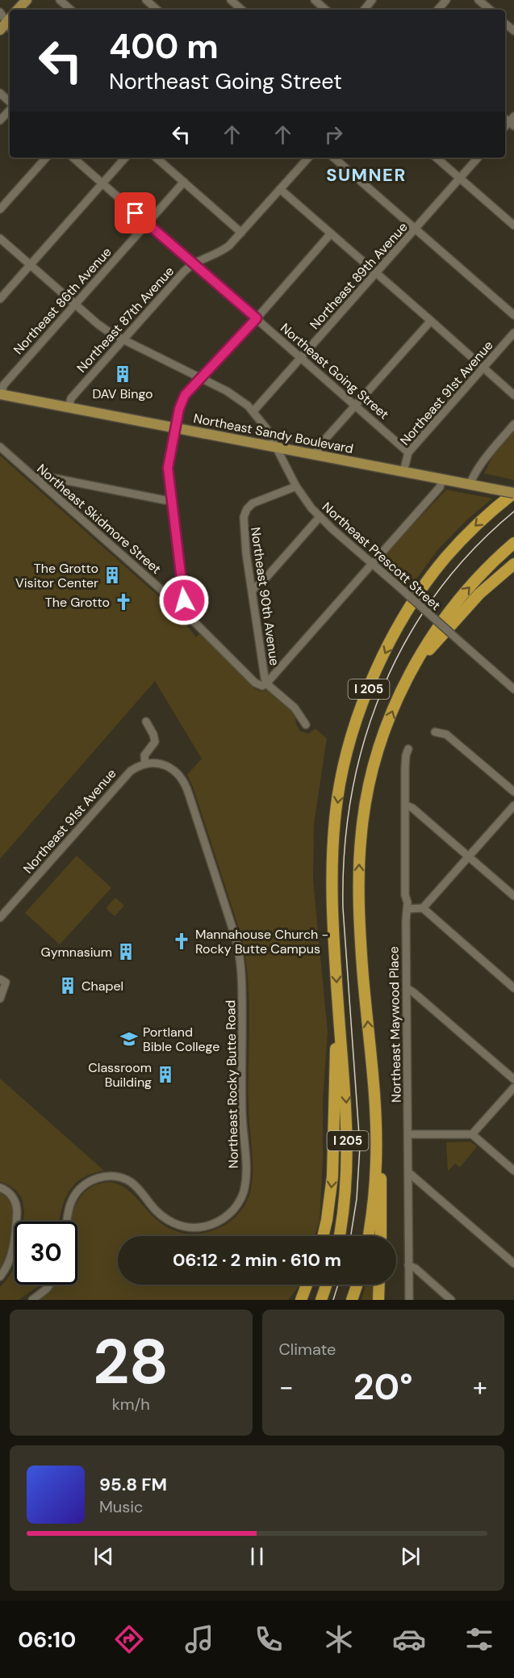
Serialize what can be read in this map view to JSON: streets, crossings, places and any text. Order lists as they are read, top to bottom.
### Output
{
  "streets": {
    "highway": ["I 205"],
    "main road": ["Northeast Sandy Boulevard"],
    "street": [
      "Northeast 89th Avenue",
      "Northeast 86th Avenue",
      "Northeast 87th Avenue",
      "Northeast Going Street",
      "Northeast 91st Avenue",
      "Northeast Skidmore Street",
      "Northeast Prescott Street",
      "Northeast 90th Avenue",
      "Northeast Maywood Place",
      "Northeast Rocky Butte Road"
    ]
  },
  "crossings": [
    ["Northeast 89th Avenue", "Northeast Going Street"],
    ["Northeast 89th Avenue", "Northeast Prescott Street"],
    ["Northeast 86th Avenue", "Northeast Going Street"],
    ["Northeast 86th Avenue", "Northeast Sandy Boulevard"],
    ["Northeast 86th Avenue", "Northeast Prescott Street"],
    ["Northeast 87th Avenue", "Northeast Going Street"],
    ["Northeast 87th Avenue", "Northeast Sandy Boulevard"],
    ["Northeast 87th Avenue", "Northeast Prescott Street"],
    ["Northeast Going Street", "Northeast 91st Avenue"],
    ["Northeast 91st Avenue", "Northeast Sandy Boulevard"],
    ["Northeast 91st Avenue", "Northeast Rocky Butte Road"],
    ["Northeast Sandy Boulevard", "Northeast Prescott Street"],
    ["Northeast Sandy Boulevard", "I 205"],
    ["Northeast Skidmore Street", "Northeast 90th Avenue"],
    ["Northeast Prescott Street", "Northeast 90th Avenue"]
  ],
  "districts": ["SUMNER"],
  "places": {
    "building": [
      "DAV Bingo",
      "The Grotto Visitor Center",
      "Gymnasium",
      "Chapel",
      "Classroom Building"
    ],
    "church": ["The Grotto", "Mannahouse Church - Rocky Butte Campus"],
    "school or university": ["Portland Bible College"]
  },
  "page": {
    "turn": ["400 m", "Northeast Going Street"],
    "limit": "30",
    "trip": "06:12 · 2 min · 610 m",
    "tile": [
      ["28", "km/h"],
      "Climate"
    ],
    "heat": ["−", "20°", "+"],
    "song": ["95.8 FM", "Music"],
    "tabs": "06:10"
  }
}
